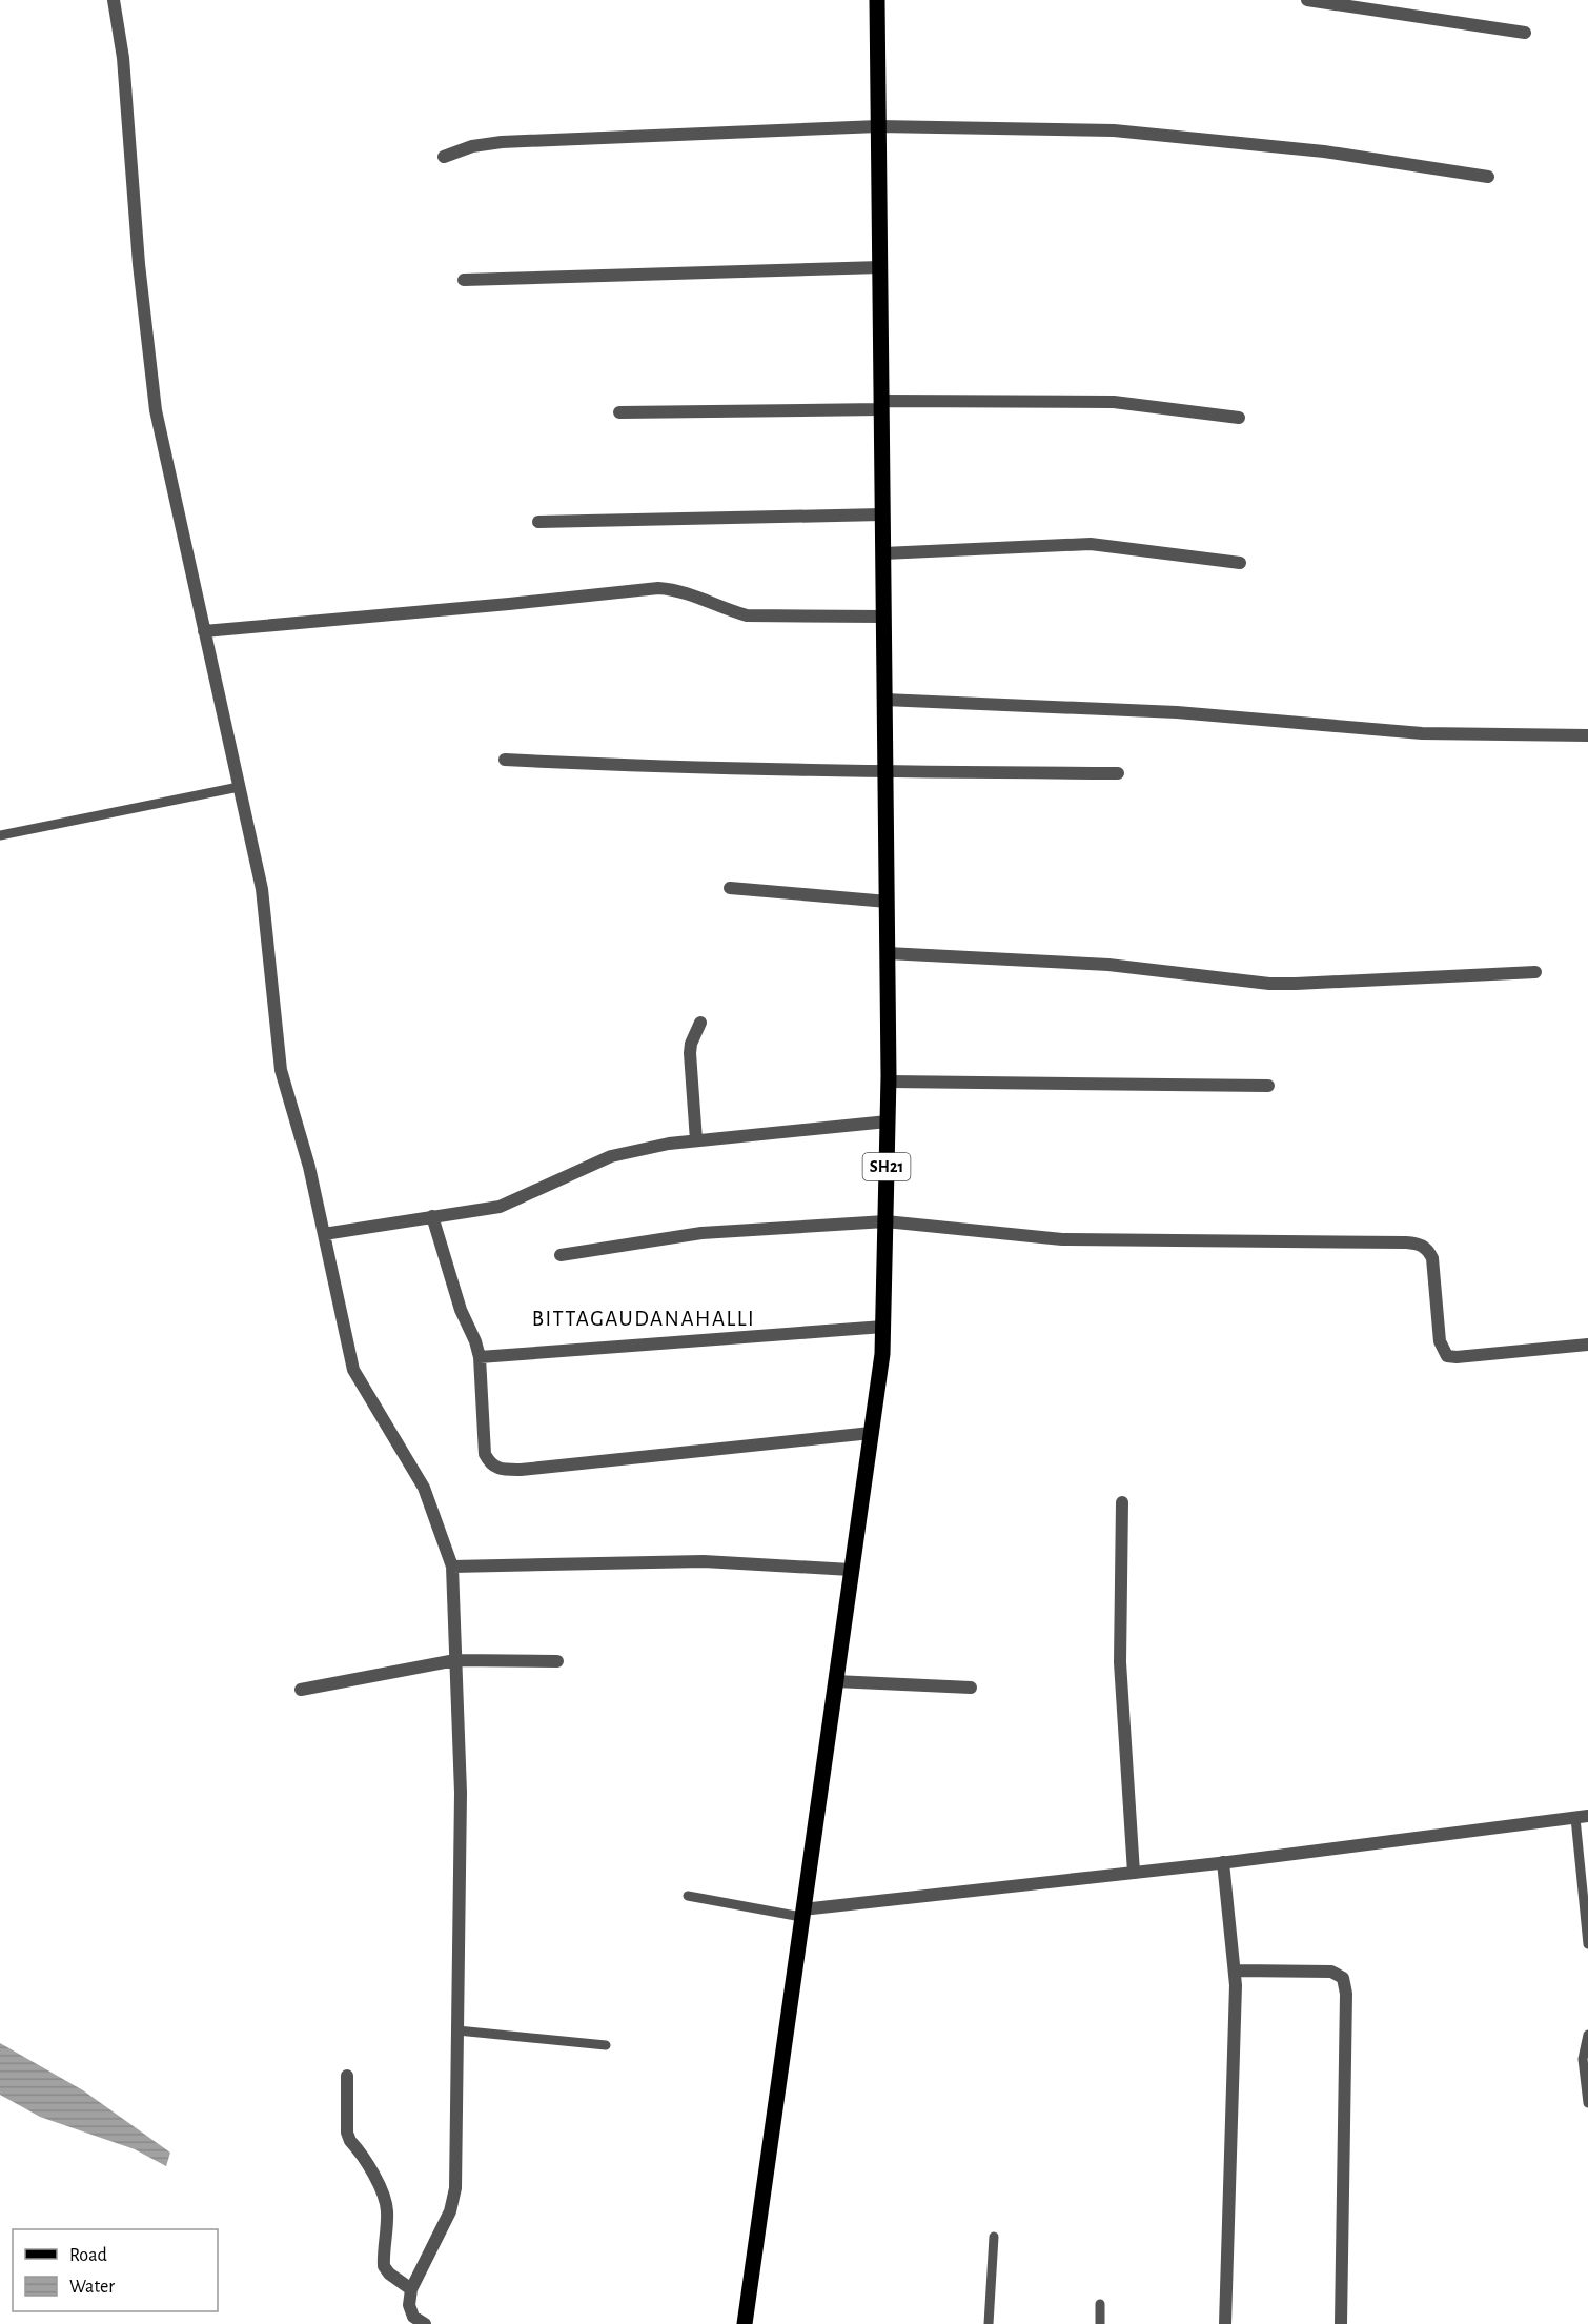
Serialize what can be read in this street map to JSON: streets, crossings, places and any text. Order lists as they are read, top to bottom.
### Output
{
  "streets": {
    "main road": ["SH21"]
  },
  "districts": ["BITTAGAUDANAHALLI"],
  "legend": ["Road", "Water"]
}
